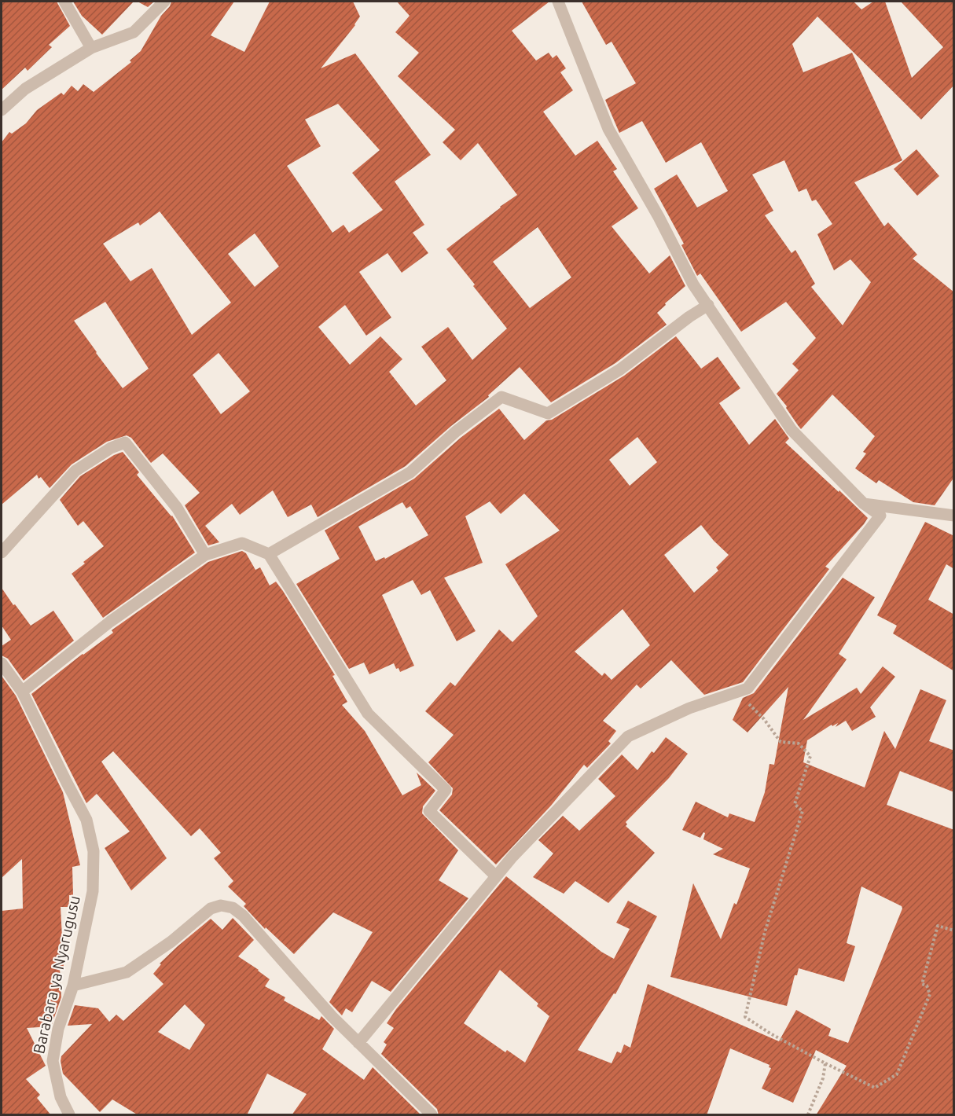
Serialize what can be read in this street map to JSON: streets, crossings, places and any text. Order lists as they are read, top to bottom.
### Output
{
  "streets": {
    "street": ["Barabara ya Nyarugusu"]
  }
}
